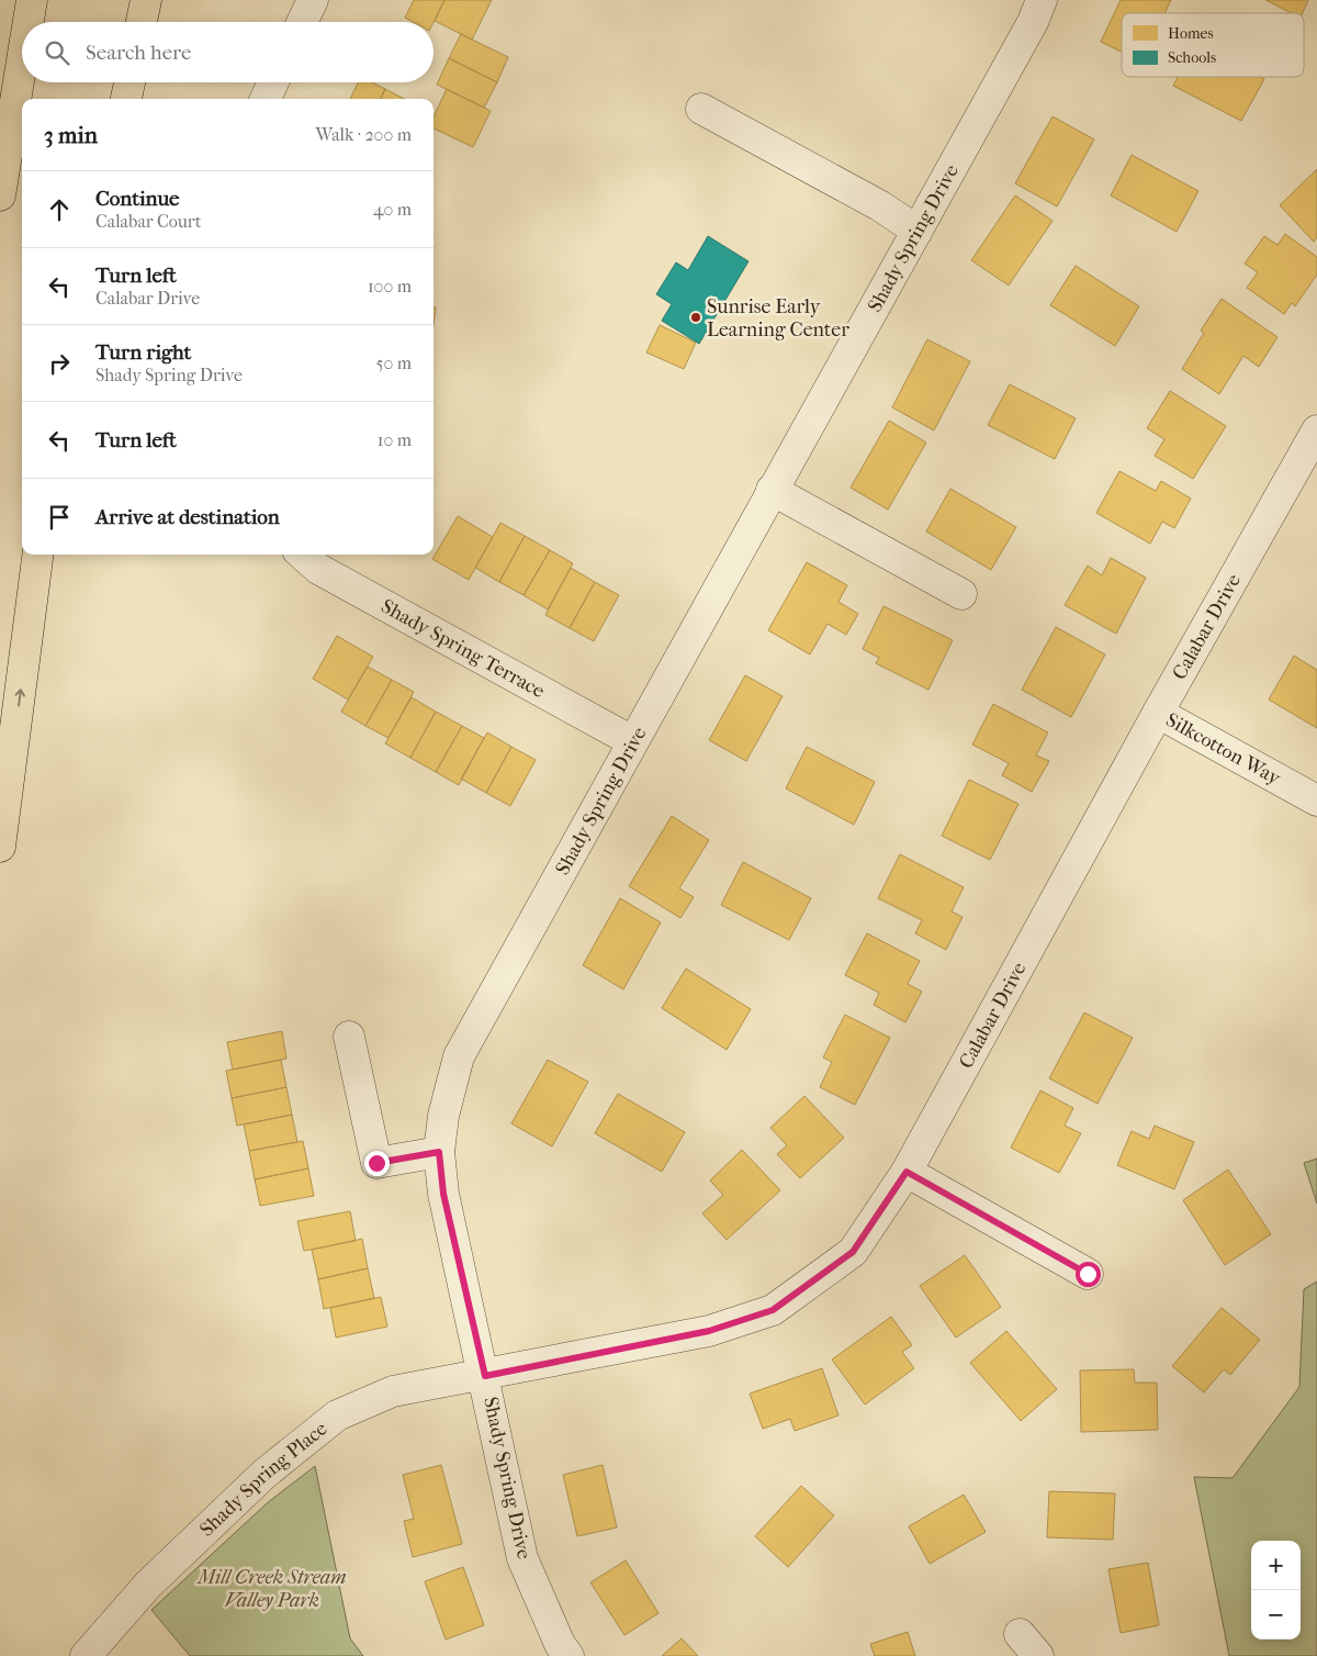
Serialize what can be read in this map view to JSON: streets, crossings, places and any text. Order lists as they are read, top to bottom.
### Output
{
  "streets": {
    "street": [
      "Shady Spring Drive",
      "Calabar Drive",
      "Shady Spring Terrace",
      "Silkcotton Way",
      "Shady Spring Place"
    ]
  },
  "crossings": [
    ["Shady Spring Drive", "Calabar Drive"],
    ["Shady Spring Drive", "Shady Spring Terrace"],
    ["Shady Spring Drive", "Shady Spring Place"],
    ["Calabar Drive", "Silkcotton Way"],
    ["Calabar Drive", "Shady Spring Place"]
  ],
  "parks": ["Mill Creek Stream Valley Park"],
  "places": ["Sunrise Early Learning Center"],
  "legend": ["Homes", "Schools"],
  "page": {
    "search": "Search here",
    "heading": ["3 min", "Walk · 200 m"],
    "list": [
      ["Continue", "Calabar Court", "40 m"],
      ["Turn left", "Calabar Drive", "100 m"],
      ["Turn right", "Shady Spring Drive", "50 m"],
      ["Turn left", "10 m"],
      "Arrive at destination"
    ],
    "map_buttons": ["+", "−"]
  }
}
